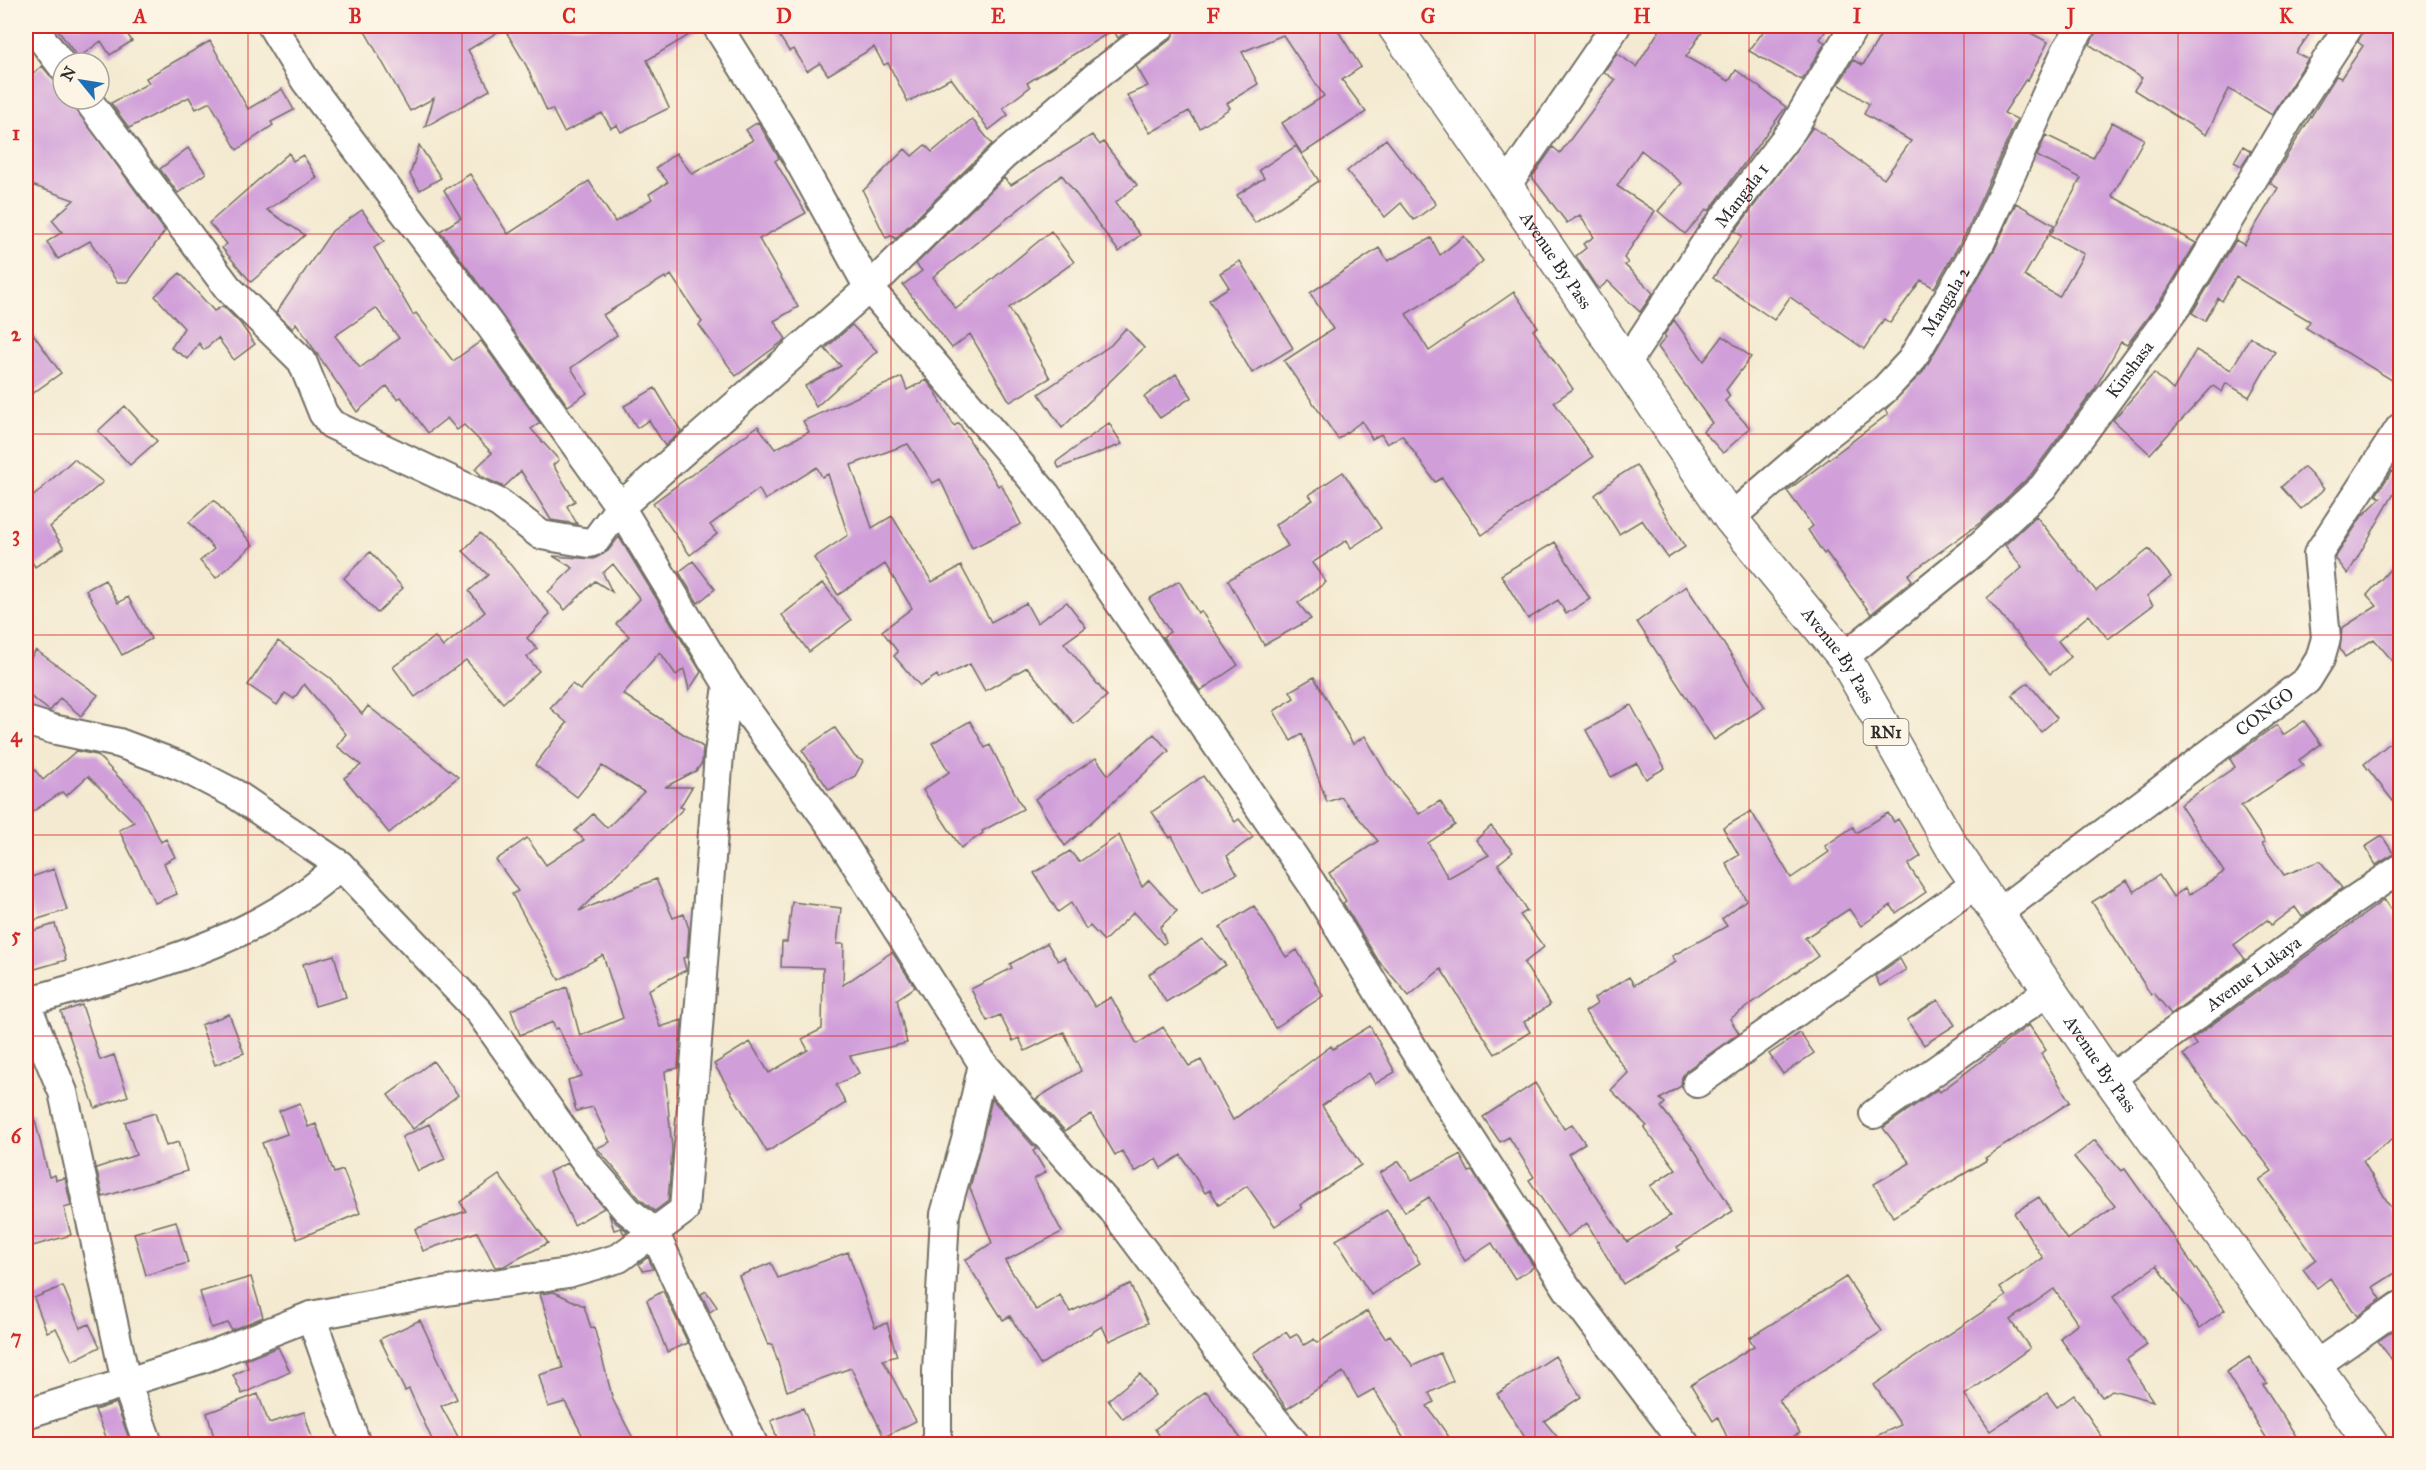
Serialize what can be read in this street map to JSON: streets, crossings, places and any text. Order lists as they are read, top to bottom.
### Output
{
  "streets": {
    "highway": ["Avenue By Pass", "RN1"],
    "street": [
      "Mangala 1",
      "Mangala 2",
      "Kinshasa",
      "CONGO",
      "Avenue Lukaya"
    ]
  },
  "crossings": [
    ["Mangala 1", "Avenue By Pass"],
    ["Avenue By Pass", "Mangala 2"],
    ["Avenue By Pass", "Kinshasa"],
    ["Avenue By Pass", "CONGO"],
    ["Avenue By Pass", "Avenue Lukaya"]
  ],
  "north": "top left",
  "grid": {
    "columns": [
      "A",
      "B",
      "C",
      "D",
      "E",
      "F",
      "G",
      "H",
      "I",
      "J",
      "K"
    ],
    "rows": [
      "1",
      "2",
      "3",
      "4",
      "5",
      "6",
      "7"
    ]
  }
}
